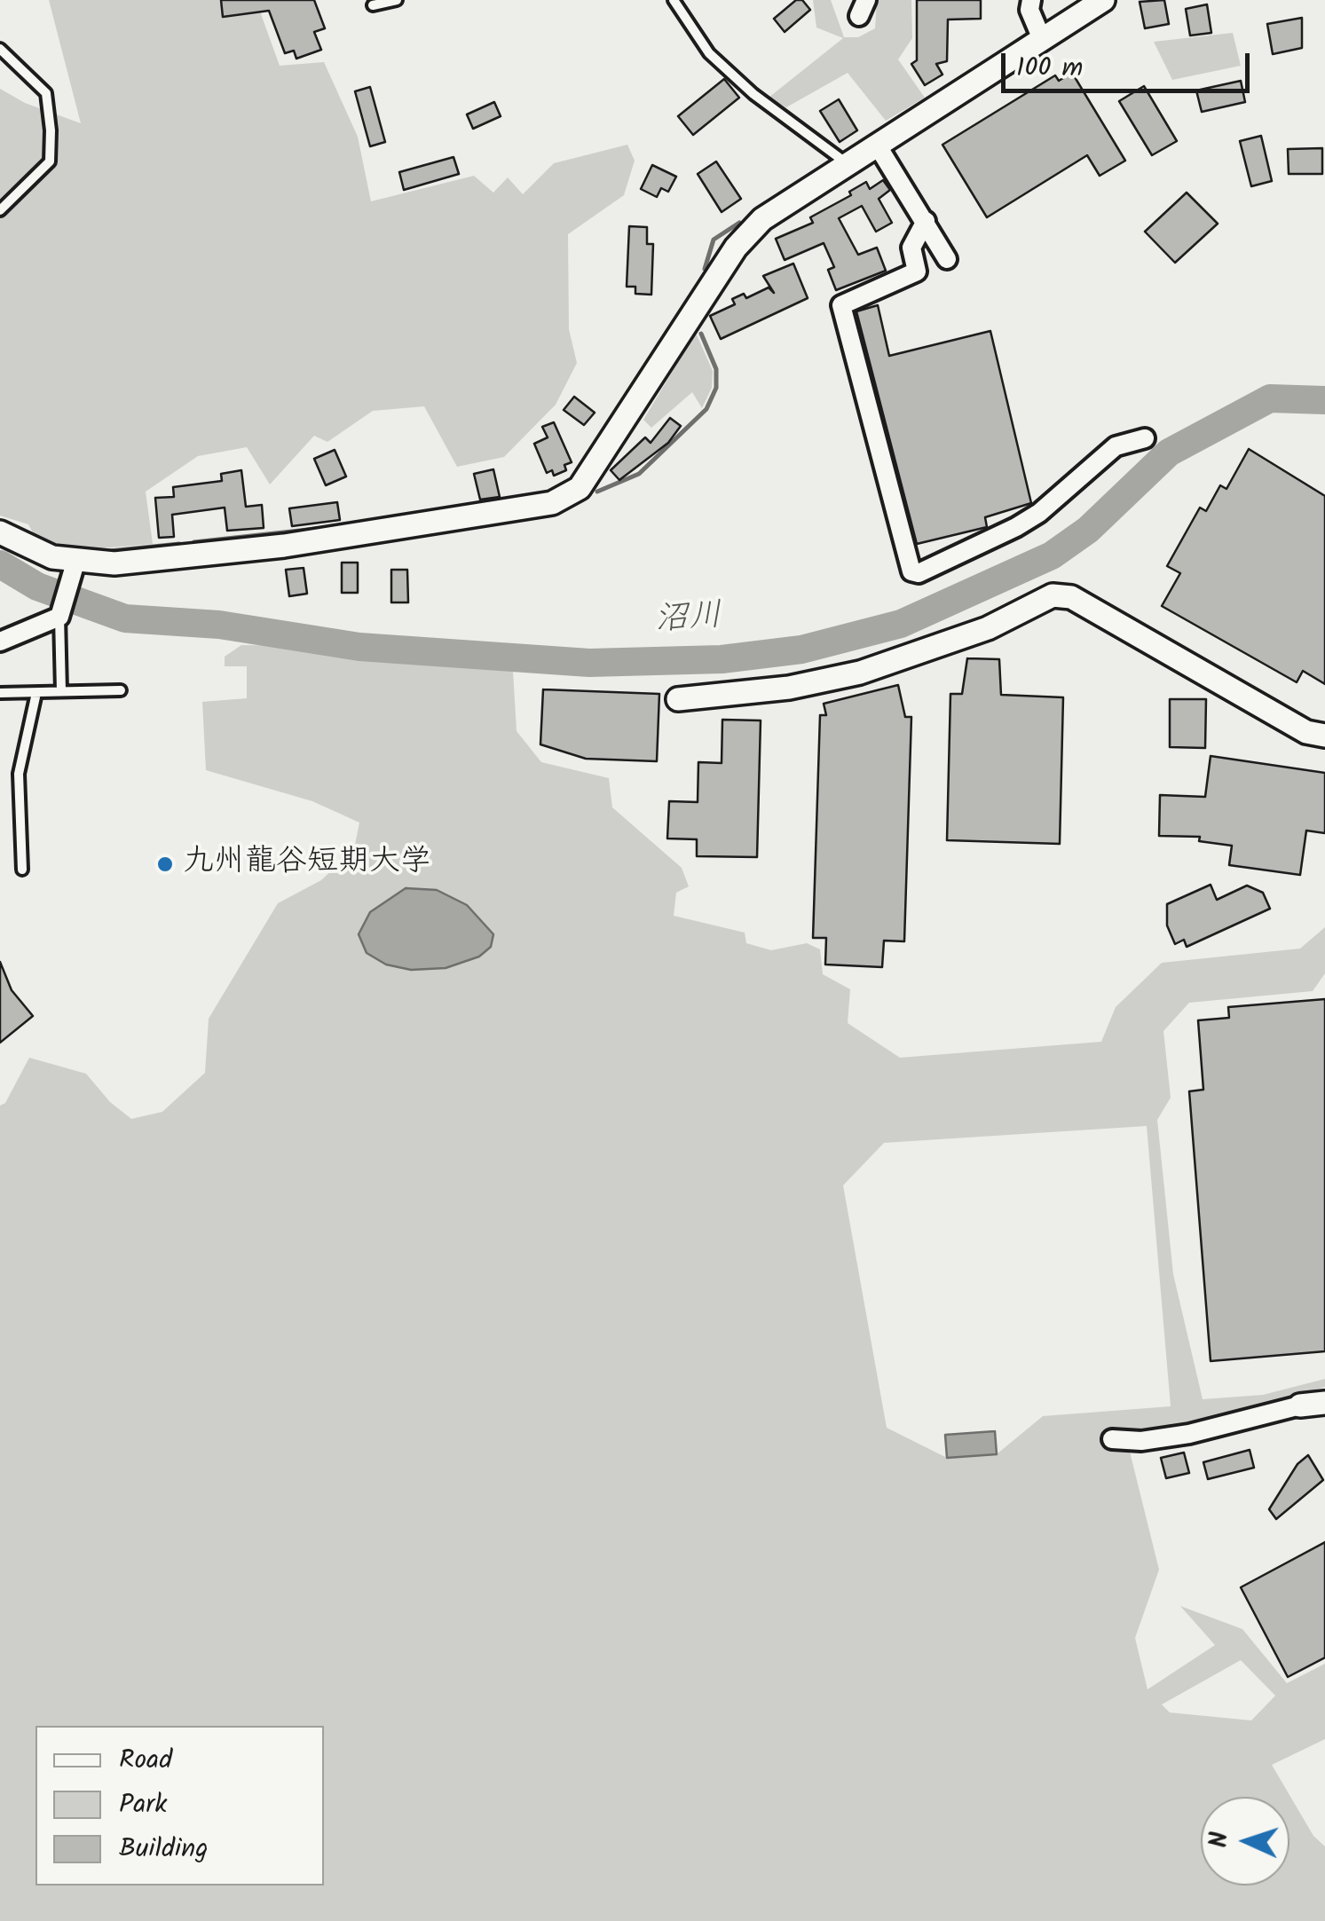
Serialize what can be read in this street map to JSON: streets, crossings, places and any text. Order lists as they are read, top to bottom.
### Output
{
  "water": ["沼川"],
  "places": ["九州龍谷短期大学"],
  "legend": ["Road", "Park", "Building"],
  "scale_bar": "100 m",
  "north": "left"
}
